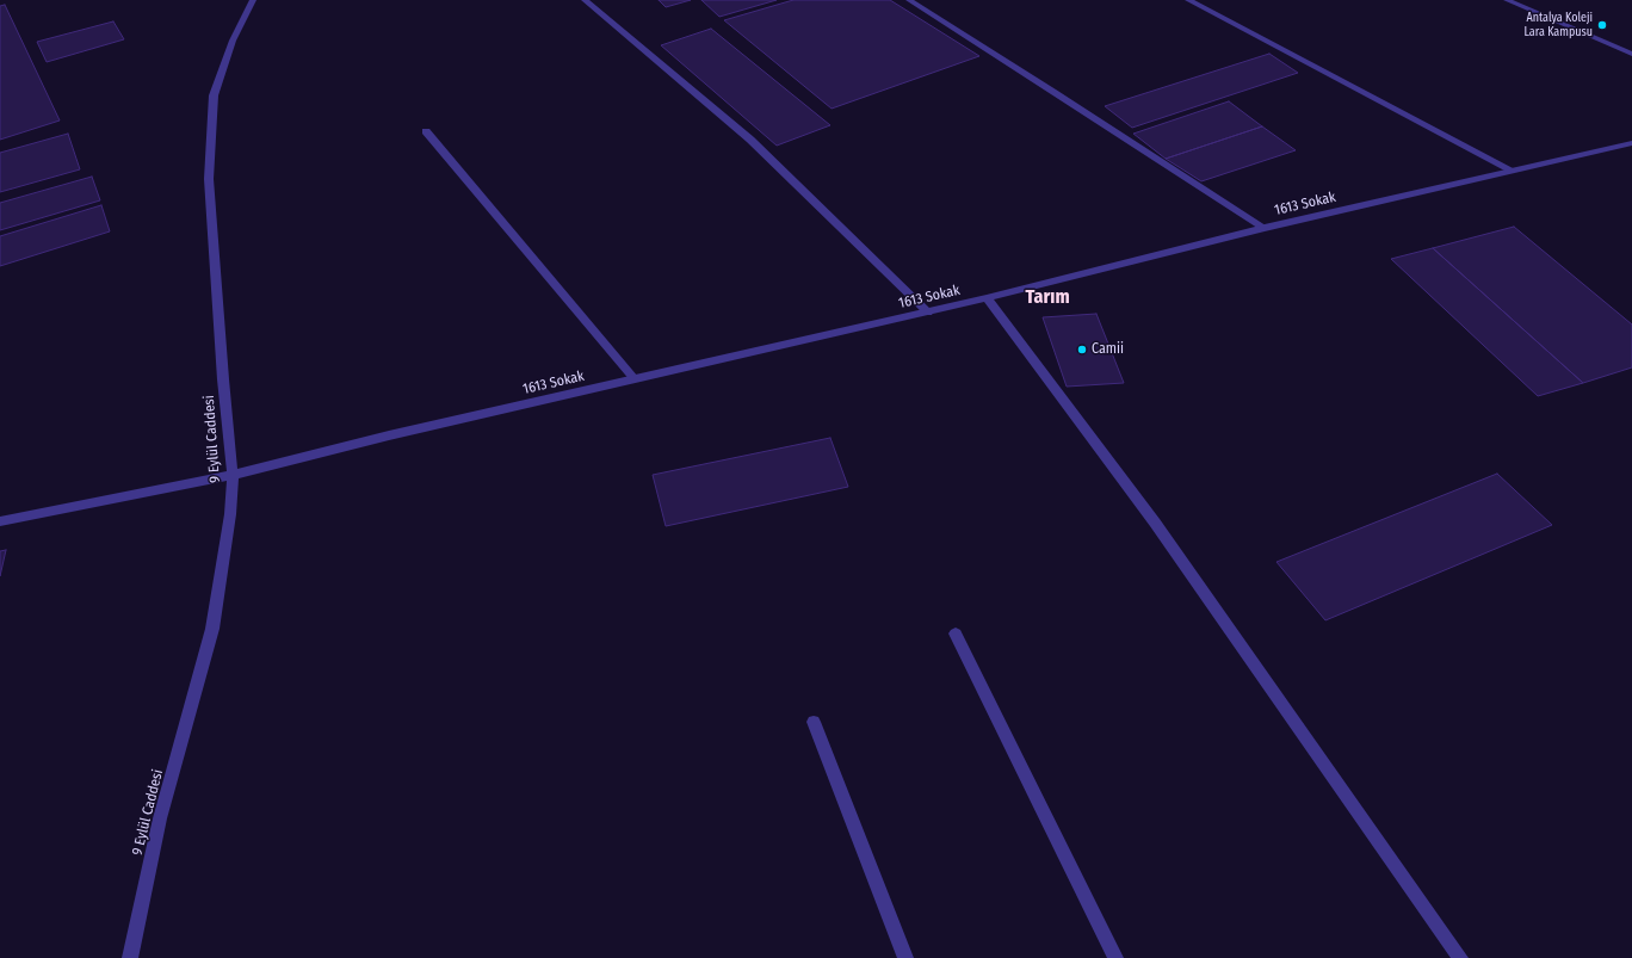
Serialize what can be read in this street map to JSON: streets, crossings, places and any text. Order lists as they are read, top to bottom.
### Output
{
  "streets": {
    "street": ["1613 Sokak", "9 Eylül Caddesi"]
  },
  "crossings": [
    ["1613 Sokak", "9 Eylül Caddesi"]
  ],
  "districts": ["Tarım"],
  "places": ["Antalya Koleji Lara Kampusu", "Camii"]
}
